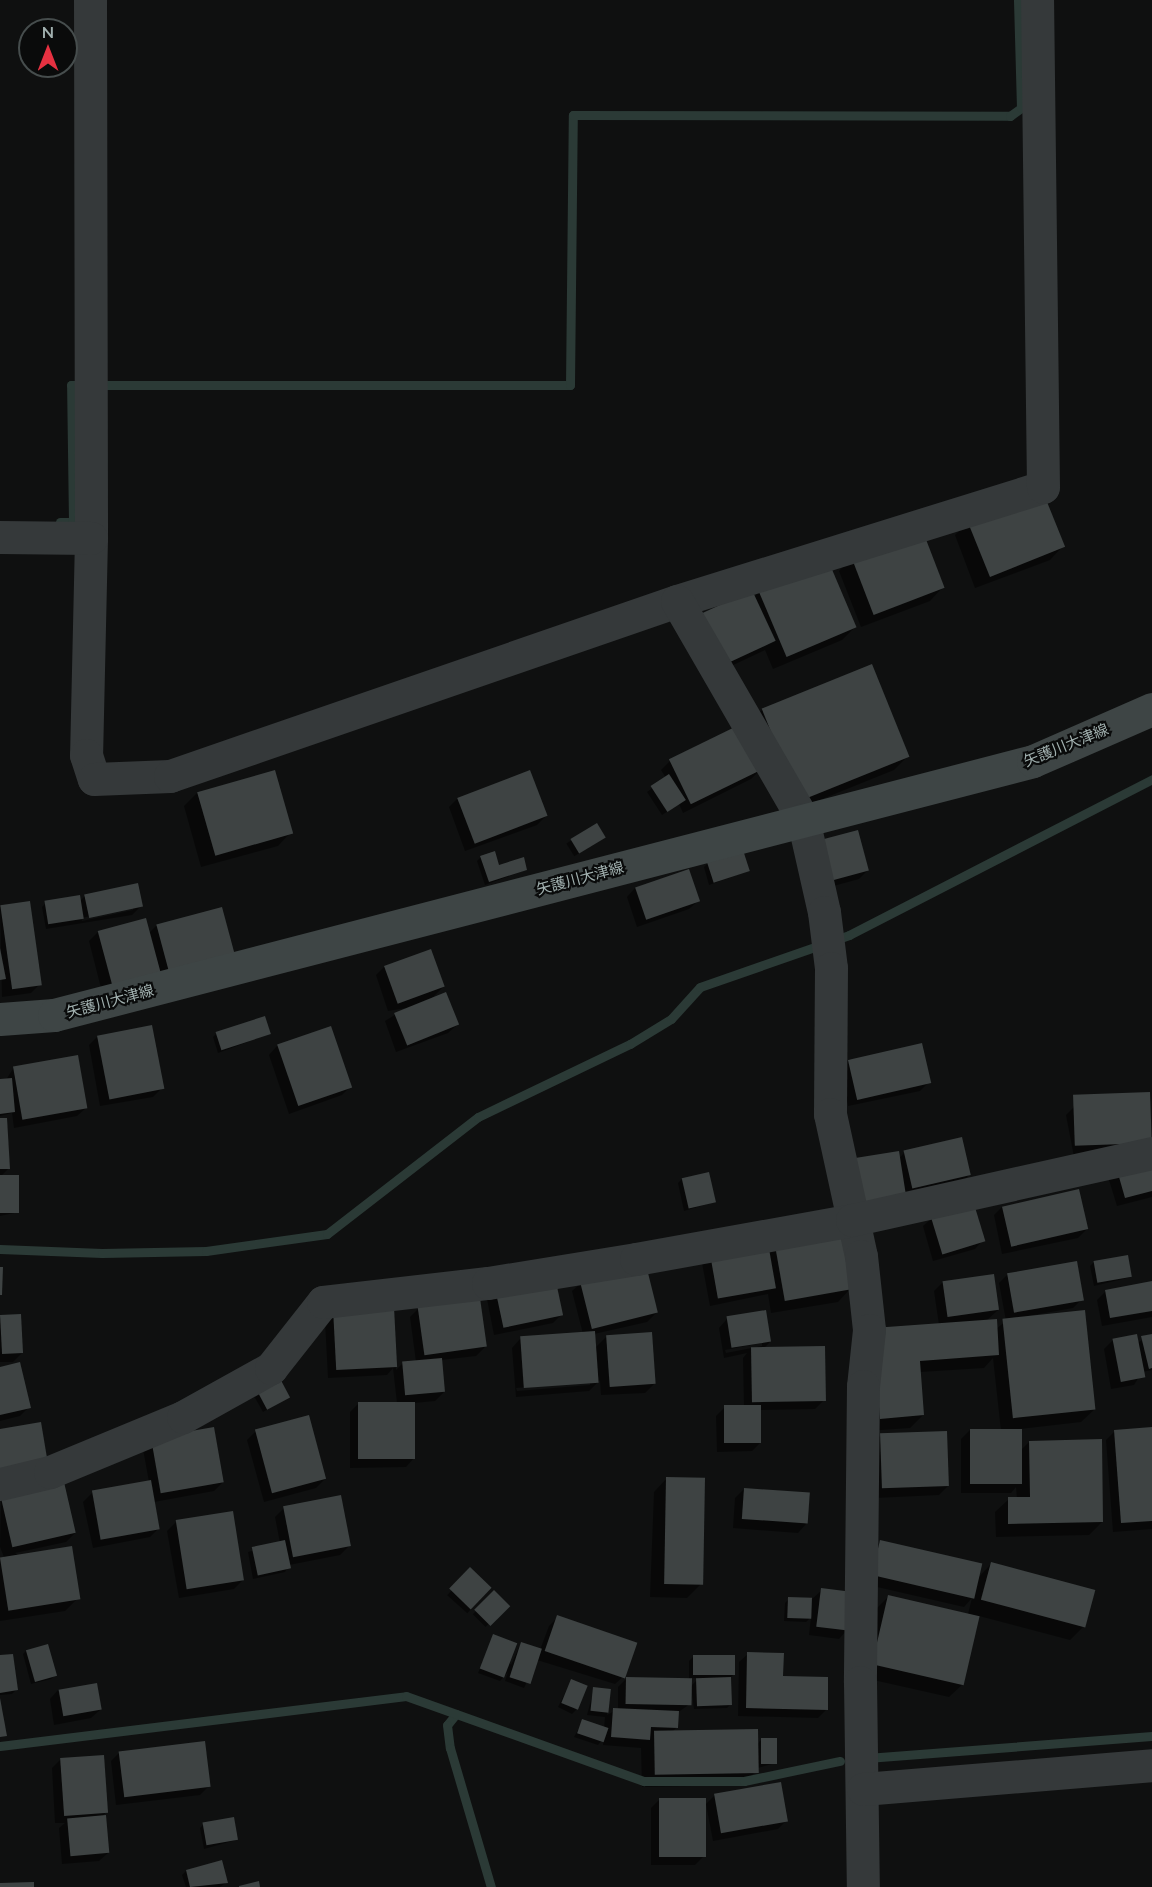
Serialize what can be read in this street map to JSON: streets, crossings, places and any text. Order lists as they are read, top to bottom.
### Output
{
  "streets": {
    "main road": ["矢護川大津線"]
  },
  "north": "top"
}
